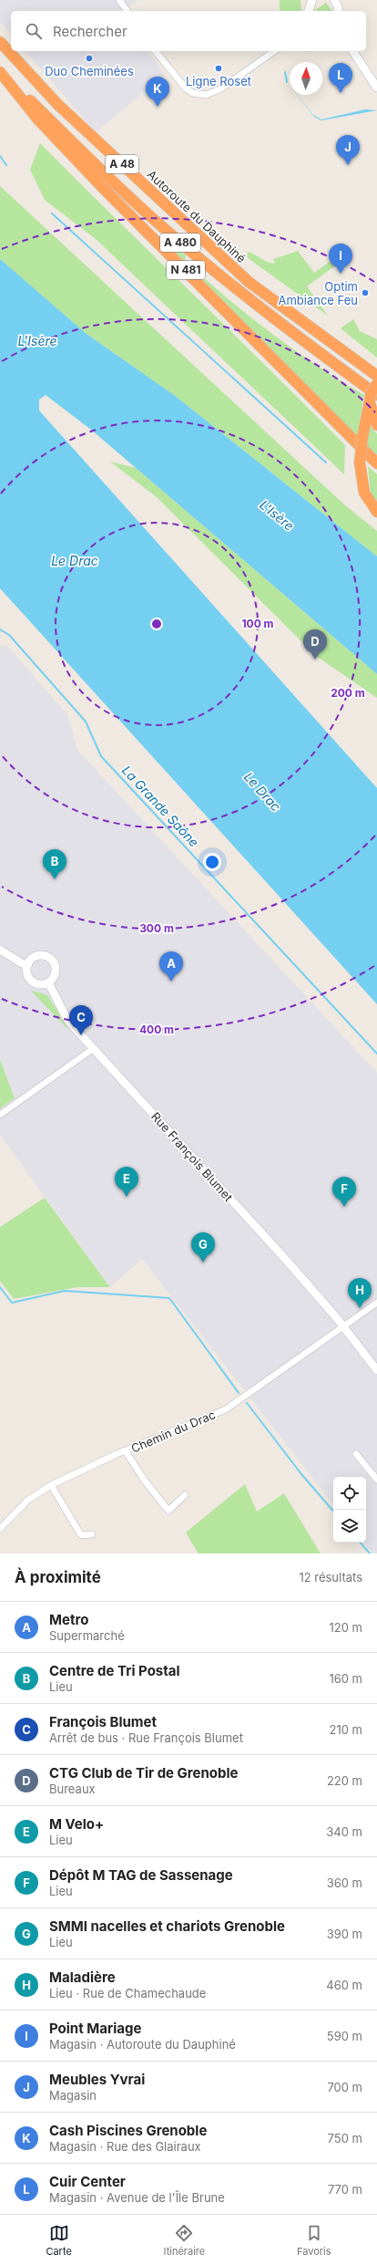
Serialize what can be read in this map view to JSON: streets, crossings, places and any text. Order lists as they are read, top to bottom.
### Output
{
  "streets": {
    "highway": [
      "A 48",
      "Autoroute du Dauphiné",
      "A 480",
      "N 481"
    ],
    "street": ["Rue François Blumet", "Chemin du Drac"]
  },
  "crossings": [
    ["A 480", "N 481"],
    ["Rue François Blumet", "Chemin du Drac"]
  ],
  "water": ["L'Isère", "Le Drac", "La Grande Saône"],
  "places": ["Duo Cheminées", "Ligne Roset", "Optim Ambiance Feu"],
  "north": "top",
  "page": {
    "search": "Rechercher",
    "pins": [
      "L",
      "K",
      "J",
      "I",
      "D",
      "B",
      "A",
      "C",
      "E",
      "F",
      "G",
      "H"
    ],
    "heading": ["À proximité", "12 résultats"],
    "list": [
      {
        "mark": "A",
        "name": "Metro",
        "note": "Supermarché",
        "value": "120 m"
      },
      {
        "mark": "B",
        "name": "Centre de Tri Postal",
        "note": "Lieu",
        "value": "160 m"
      },
      {
        "mark": "C",
        "name": "François Blumet",
        "note": "Arrêt de bus · Rue François Blumet",
        "value": "210 m"
      },
      {
        "mark": "D",
        "name": "CTG Club de Tir de Grenoble",
        "note": "Bureaux",
        "value": "220 m"
      },
      {
        "mark": "E",
        "name": "M Velo+",
        "note": "Lieu",
        "value": "340 m"
      },
      {
        "mark": "F",
        "name": "Dépôt M TAG de Sassenage",
        "note": "Lieu",
        "value": "360 m"
      },
      {
        "mark": "G",
        "name": "SMMI nacelles et chariots Grenoble",
        "note": "Lieu",
        "value": "390 m"
      },
      {
        "mark": "H",
        "name": "Maladière",
        "note": "Lieu · Rue de Chamechaude",
        "value": "460 m"
      },
      {
        "mark": "I",
        "name": "Point Mariage",
        "note": "Magasin · Autoroute du Dauphiné",
        "value": "590 m"
      },
      {
        "mark": "J",
        "name": "Meubles Yvrai",
        "note": "Magasin",
        "value": "700 m"
      },
      {
        "mark": "K",
        "name": "Cash Piscines Grenoble",
        "note": "Magasin · Rue des Glairaux",
        "value": "750 m"
      },
      {
        "mark": "L",
        "name": "Cuir Center",
        "note": "Magasin · Avenue de l'Île Brune",
        "value": "770 m"
      }
    ],
    "nav": ["Carte", "Itinéraire", "Favoris"]
  },
  "rings": [
    "100 m",
    "200 m",
    "300 m",
    "400 m"
  ]
}
